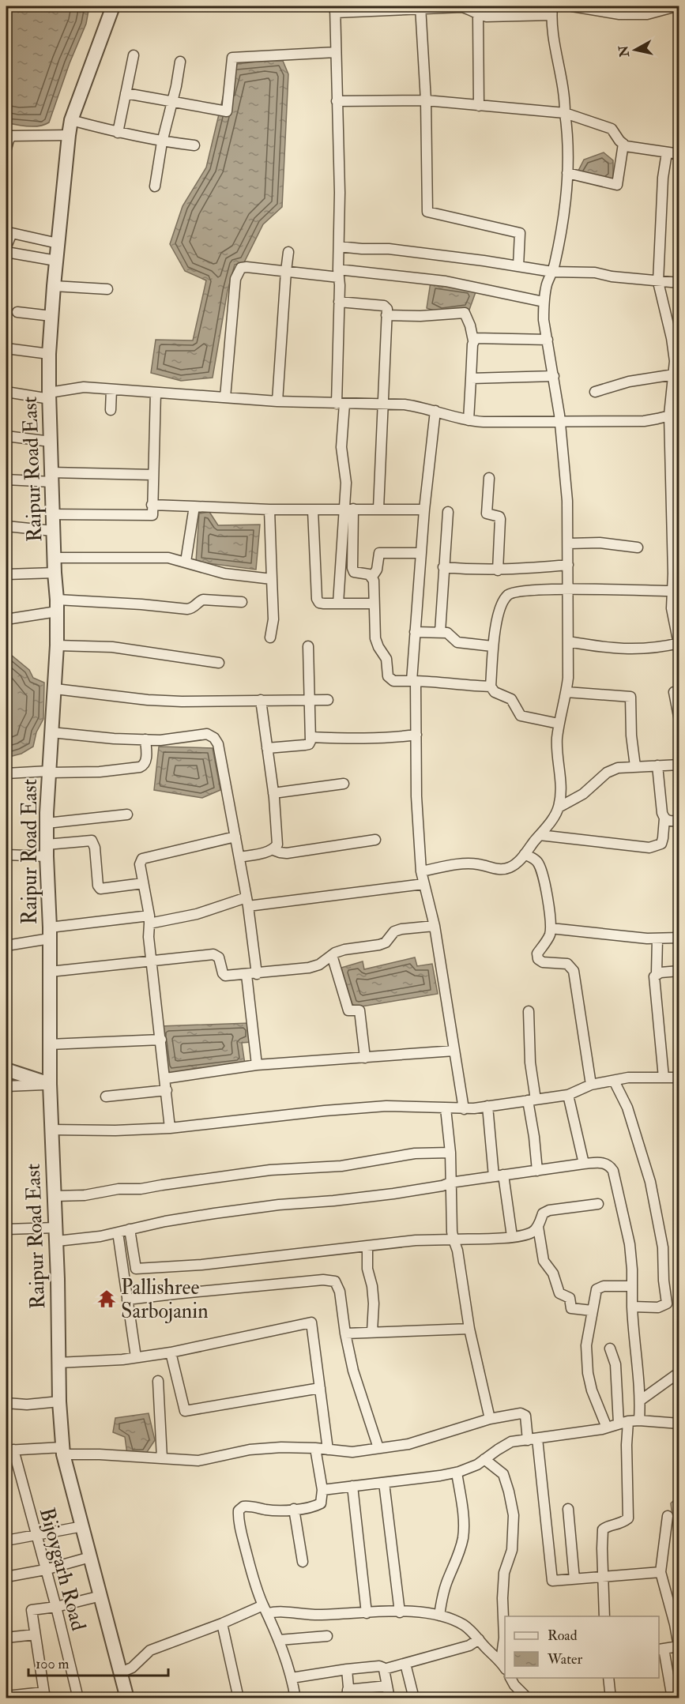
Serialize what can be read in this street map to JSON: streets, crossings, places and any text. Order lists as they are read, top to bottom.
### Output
{
  "streets": {
    "street": ["Raipur Road East", "Bijoygarh Road"]
  },
  "places": {
    "temple": ["Pallishree Sarbojanin"]
  },
  "legend": ["Road", "Water"],
  "scale_bar": "100 m",
  "north": "left"
}
